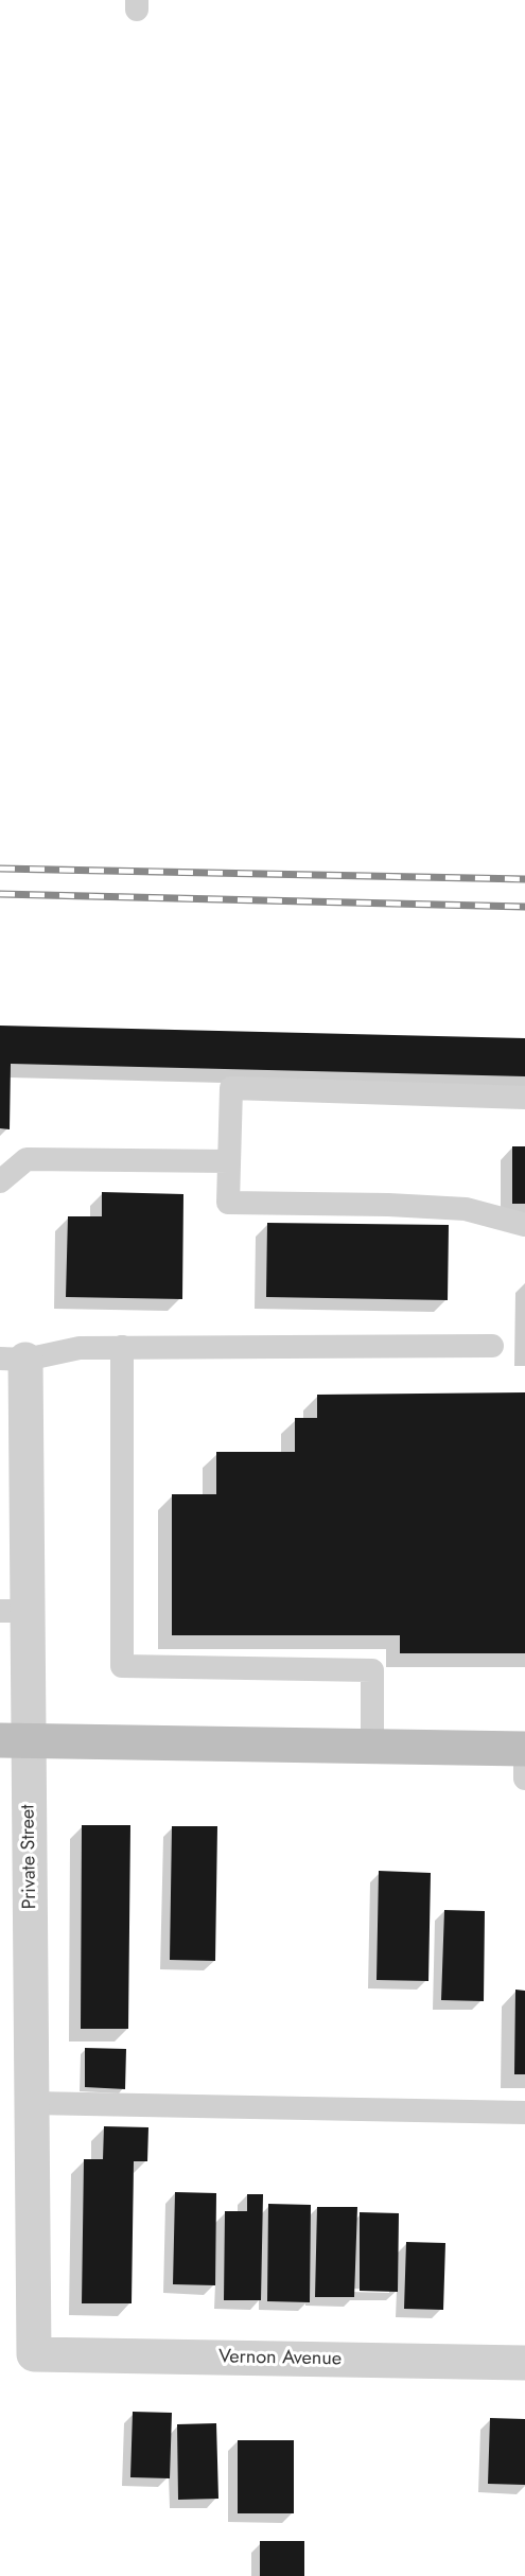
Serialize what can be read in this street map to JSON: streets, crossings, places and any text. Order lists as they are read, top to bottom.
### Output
{
  "streets": {
    "street": ["Private Street", "Vernon Avenue"]
  },
  "crossings": [
    ["Private Street", "Vernon Avenue"]
  ]
}
